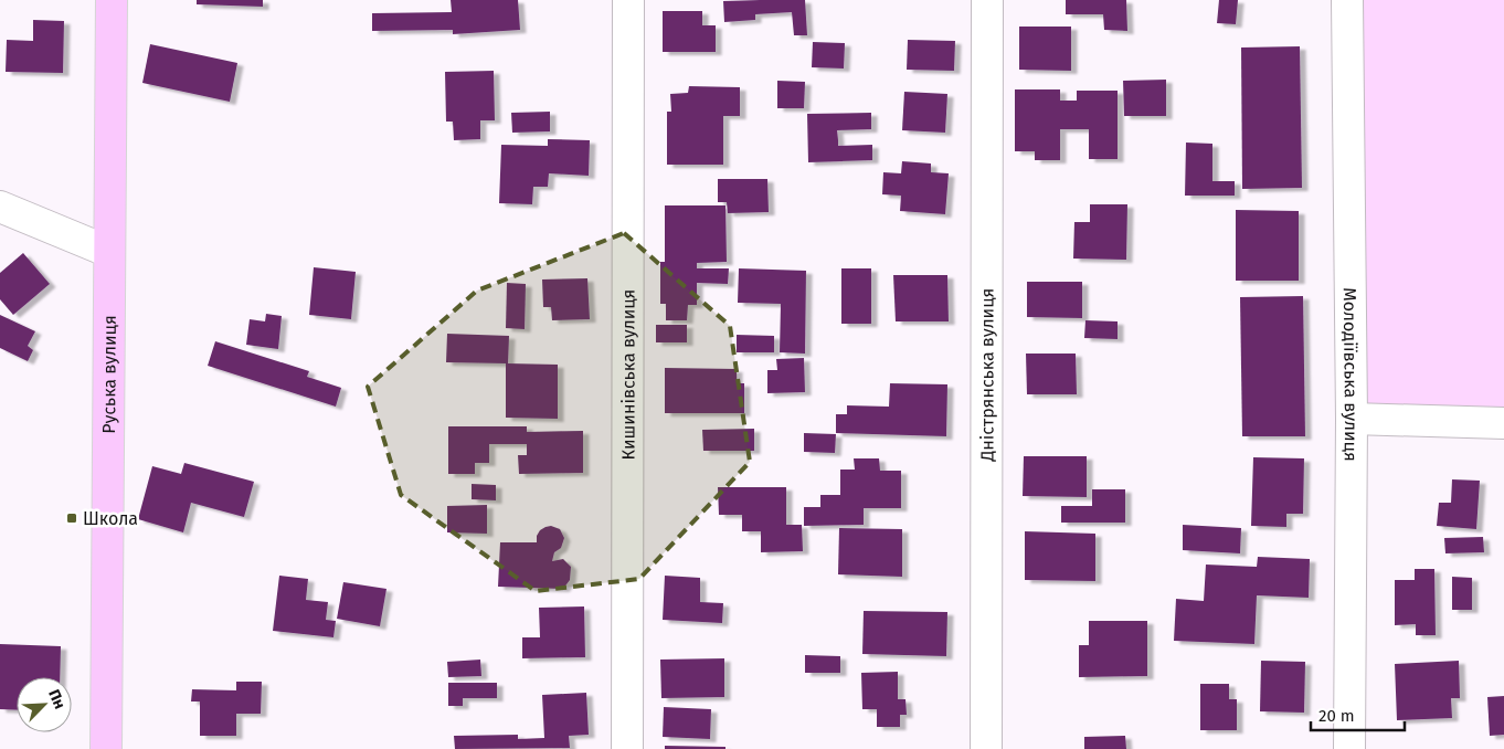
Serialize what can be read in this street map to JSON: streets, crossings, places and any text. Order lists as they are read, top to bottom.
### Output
{
  "streets": {
    "main road": ["Руська вулиця"],
    "street": ["Кишинівська вулиця", "Дністрянська вулиця", "Молодіївська вулиця"]
  },
  "places": {
    "transit": ["Школа"]
  },
  "scale_bar": "20 m",
  "north": "top right"
}
